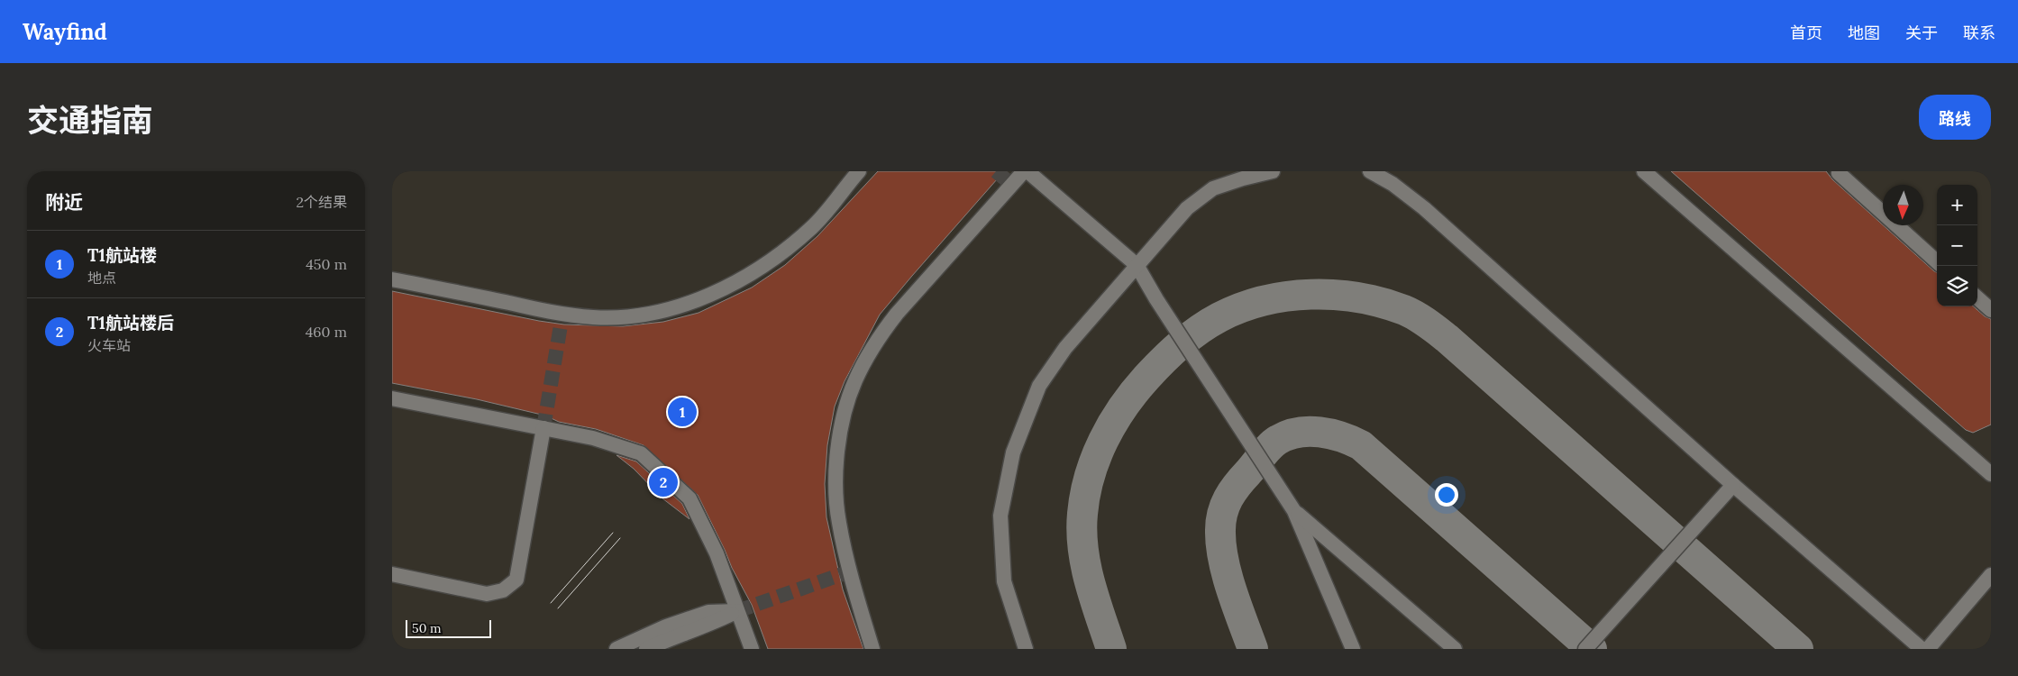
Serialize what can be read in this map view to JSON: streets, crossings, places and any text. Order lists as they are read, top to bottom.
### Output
{
  "scale_bar": "50 m",
  "north": "bottom",
  "page": {
    "header": "Wayfind",
    "nav": [
      "首页",
      "地图",
      "关于",
      "联系"
    ],
    "title": "交通指南",
    "buttons": "路线",
    "heading": ["附近", "2个结果"],
    "map_buttons": ["+", "−"],
    "list": [
      {
        "mark": "1",
        "name": "T1航站楼",
        "note": "地点",
        "value": "450 m"
      },
      {
        "mark": "2",
        "name": "T1航站楼后",
        "note": "火车站",
        "value": "460 m"
      }
    ],
    "pins": ["1", "2"],
    "scale": "50 m"
  }
}
